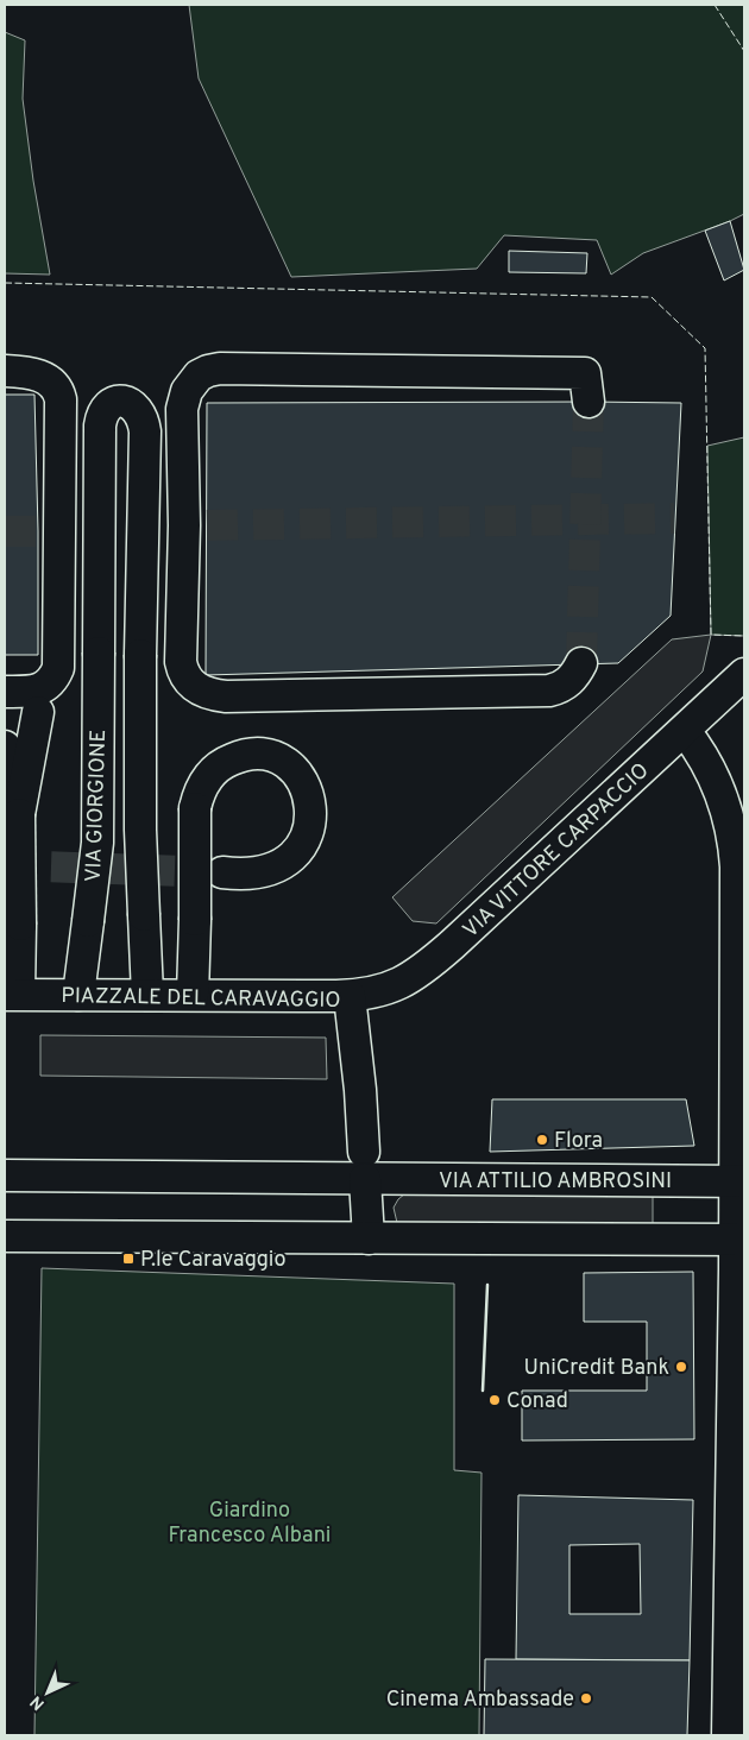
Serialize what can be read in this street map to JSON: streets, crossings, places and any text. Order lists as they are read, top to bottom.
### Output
{
  "streets": {
    "street": [
      "VIA GIORGIONE",
      "VIA VITTORE CARPACCIO",
      "PIAZZALE DEL CARAVAGGIO",
      "VIA ATTILIO AMBROSINI"
    ]
  },
  "crossings": [
    ["VIA GIORGIONE", "PIAZZALE DEL CARAVAGGIO"],
    ["VIA VITTORE CARPACCIO", "PIAZZALE DEL CARAVAGGIO"],
    ["PIAZZALE DEL CARAVAGGIO", "VIA ATTILIO AMBROSINI"]
  ],
  "parks": ["Giardino Francesco Albani"],
  "places": {
    "other": [
      "Flora",
      "UniCredit Bank",
      "Conad",
      "Cinema Ambassade"
    ],
    "transit": ["P.le Caravaggio"]
  },
  "north": "bottom left"
}
